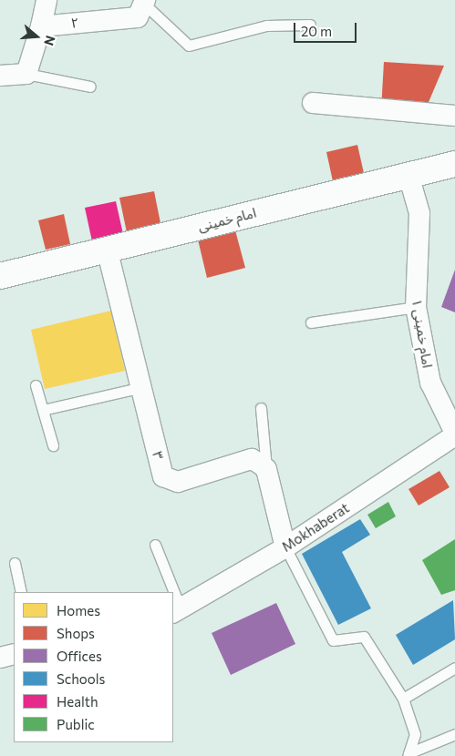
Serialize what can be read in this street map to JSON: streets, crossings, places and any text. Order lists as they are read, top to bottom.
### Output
{
  "streets": {
    "main road": ["امام خمینی"],
    "street": [
      "۲",
      "امام خمینی ۱",
      "۳",
      "Mokhaberat"
    ]
  },
  "crossings": [
    ["امام خمینی", "امام خمینی ۱"],
    ["امام خمینی", "۳"],
    ["امام خمینی ۱", "Mokhaberat"]
  ],
  "legend": [
    "Homes",
    "Shops",
    "Offices",
    "Schools",
    "Health",
    "Public"
  ],
  "scale_bar": "20 m",
  "north": "right"
}
